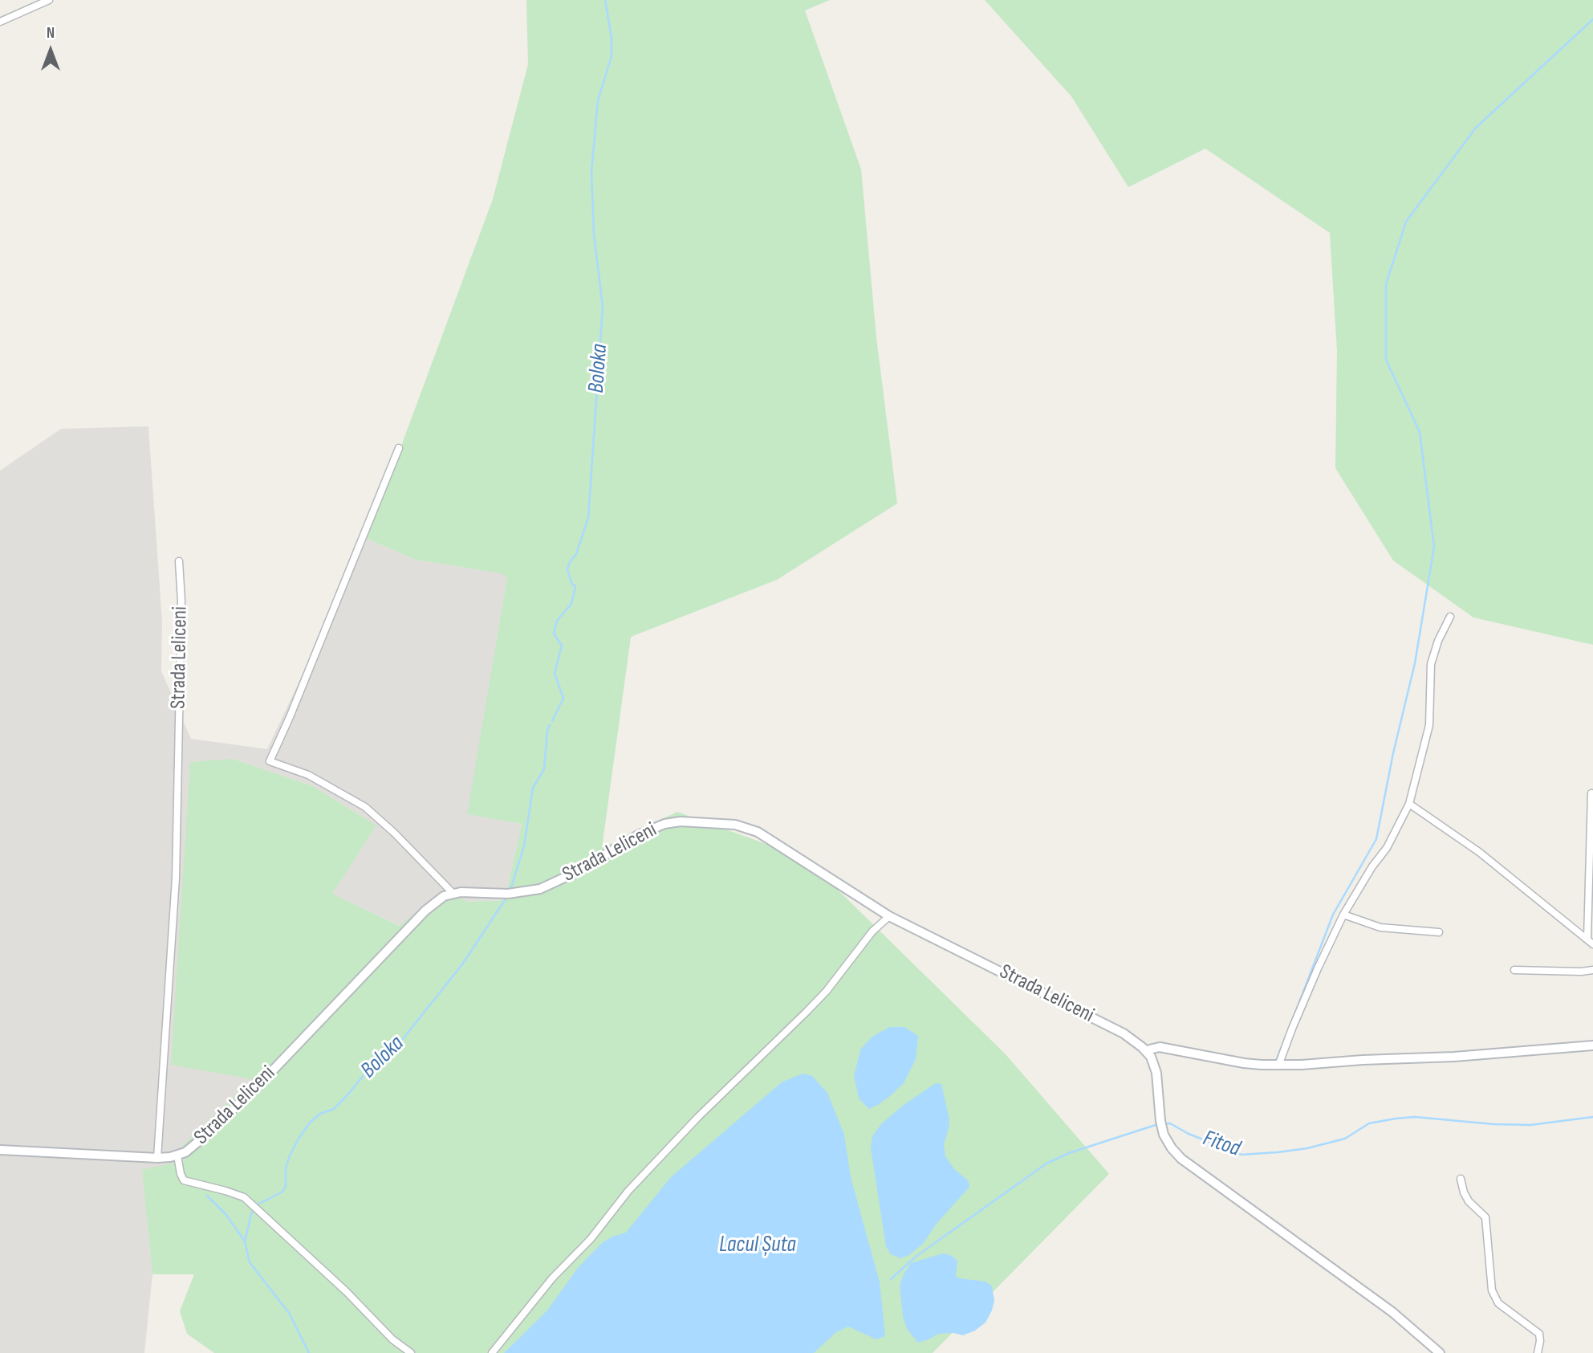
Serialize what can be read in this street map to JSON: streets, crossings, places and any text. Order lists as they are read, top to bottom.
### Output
{
  "streets": {
    "main road": ["Strada Leliceni"]
  },
  "water": ["Boloka", "Fitod", "Lacul Șuta"],
  "north": "top"
}
